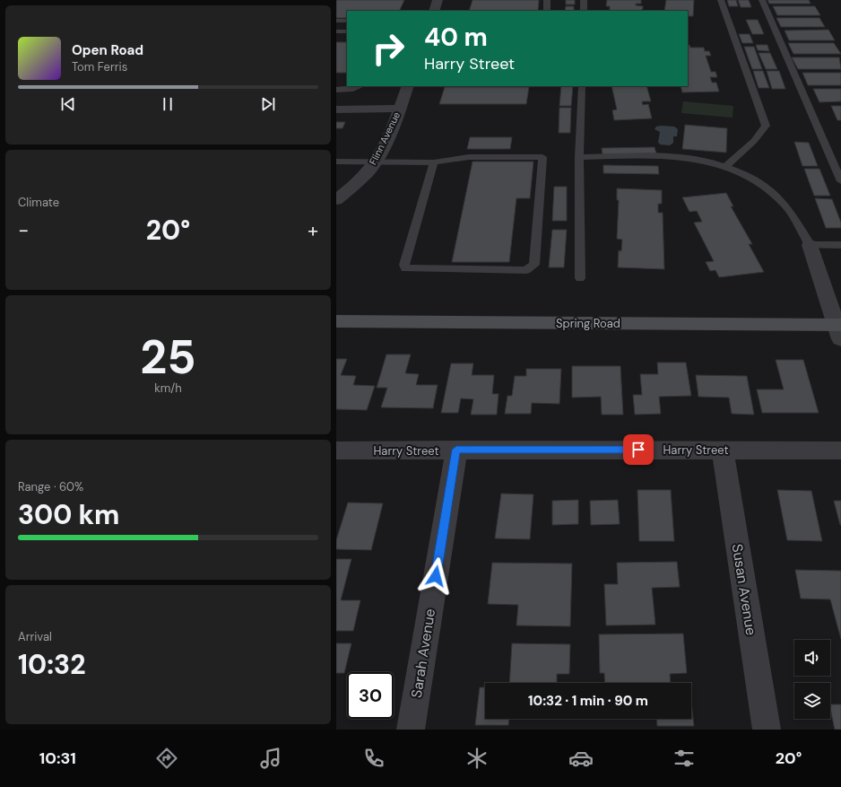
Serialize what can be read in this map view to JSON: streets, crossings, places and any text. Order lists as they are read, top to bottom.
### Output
{
  "streets": {
    "main road": ["Spring Road"],
    "street": [
      "Flinn Avenue",
      "Harry Street",
      "Susan Avenue",
      "Sarah Avenue"
    ]
  },
  "crossings": [
    ["Harry Street", "Susan Avenue"],
    ["Harry Street", "Sarah Avenue"]
  ],
  "page": {
    "turn": ["40 m", "Harry Street"],
    "song": ["Open Road", "Tom Ferris"],
    "tile": [
      "Climate",
      ["25", "km/h"],
      ["Range · 60%", "300 km"],
      ["Arrival", "10:32"]
    ],
    "heat": ["−", "20°", "+"],
    "limit": "30",
    "trip": "10:32 · 1 min · 90 m",
    "tabs": ["10:31", "20°"]
  }
}
